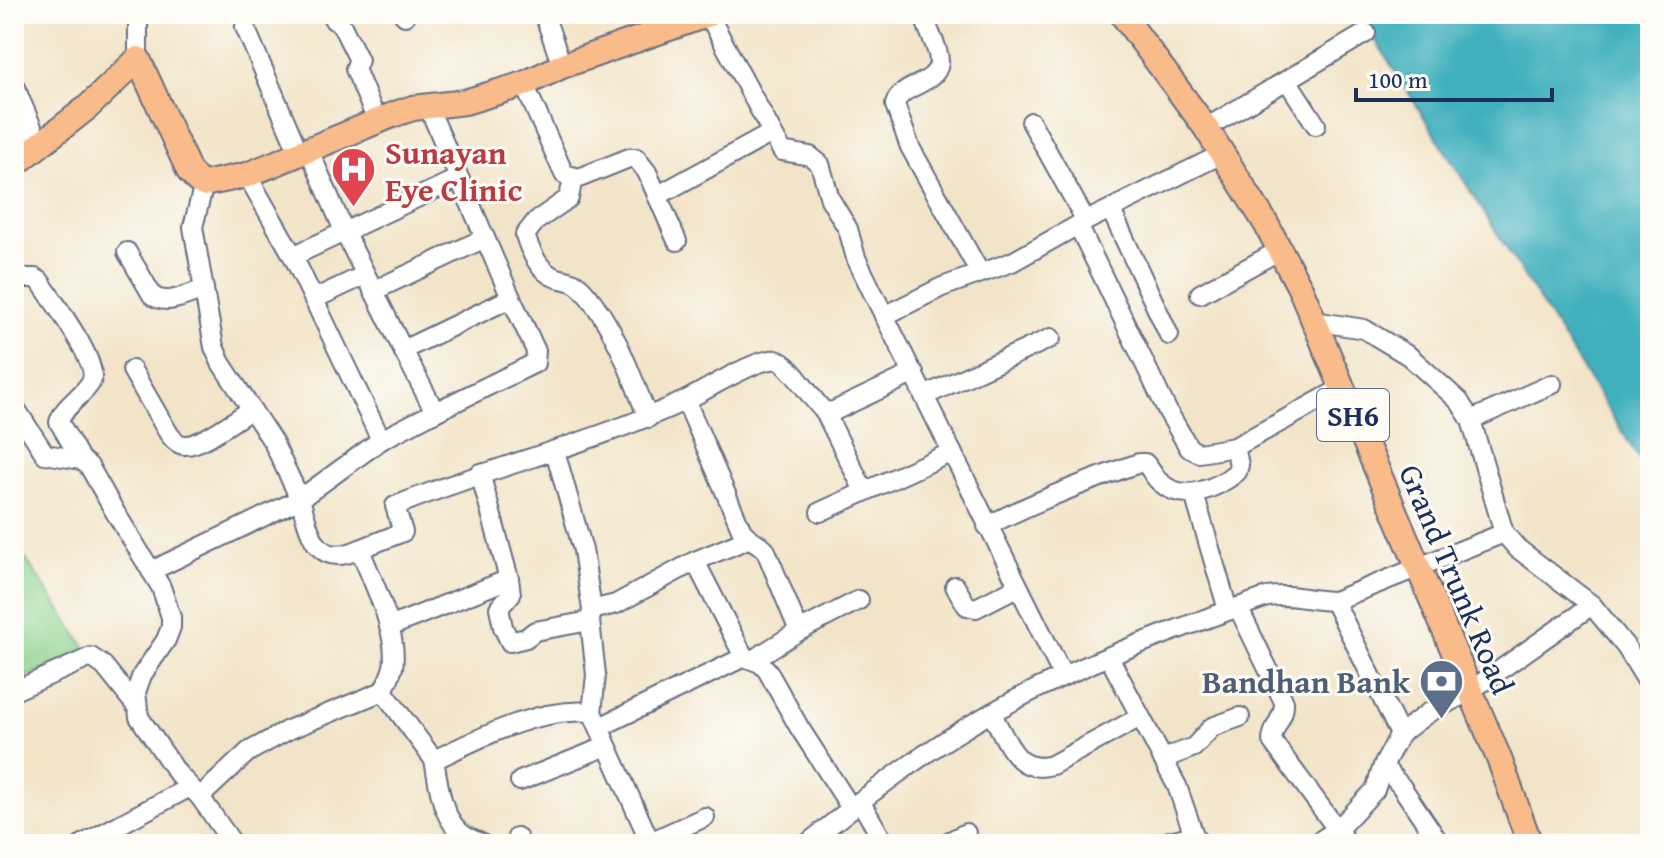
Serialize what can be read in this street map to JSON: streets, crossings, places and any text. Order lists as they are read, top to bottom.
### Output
{
  "streets": {
    "main road": ["SH6", "Grand Trunk Road"]
  },
  "places": {
    "hospital": ["Sunayan Eye Clinic"],
    "bank": ["Bandhan Bank"]
  },
  "scale_bar": "100 m"
}
